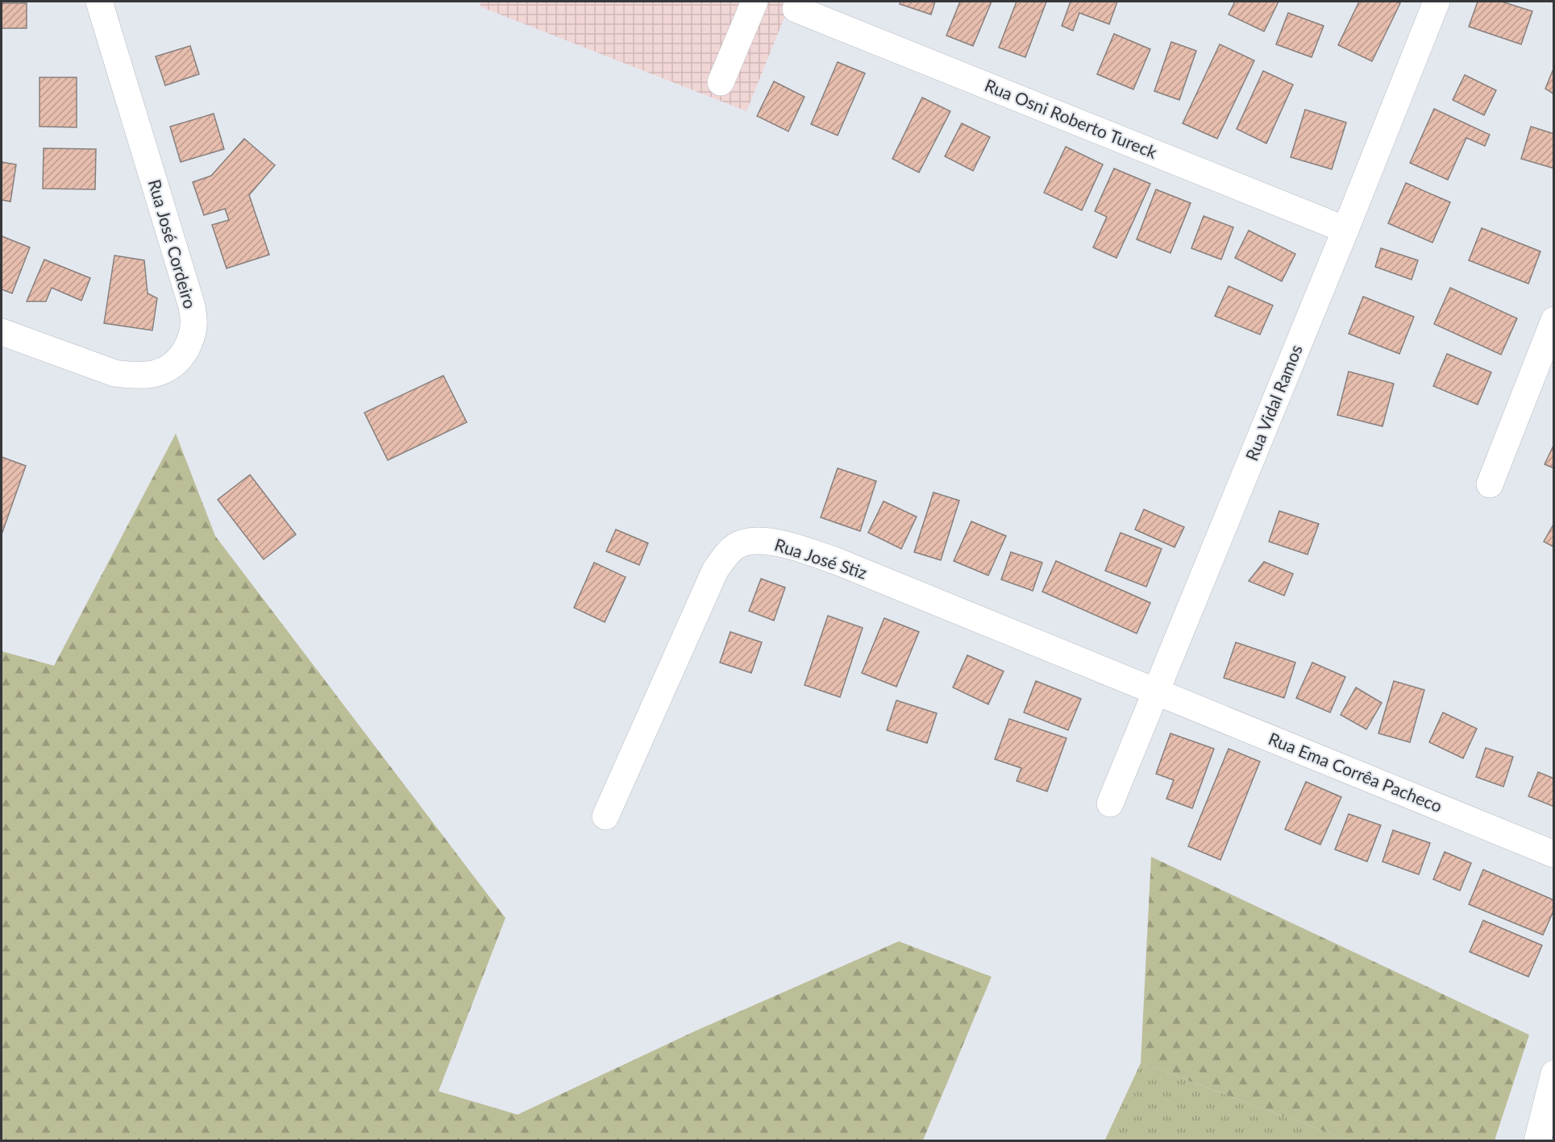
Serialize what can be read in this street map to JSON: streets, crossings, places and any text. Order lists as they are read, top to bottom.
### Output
{
  "streets": {
    "street": [
      "Rua Osni Roberto Tureck",
      "Rua José Cordeiro",
      "Rua Vidal Ramos",
      "Rua José Stiz",
      "Rua Ema Corrêa Pacheco"
    ]
  },
  "crossings": [
    ["Rua Osni Roberto Tureck", "Rua Vidal Ramos"],
    ["Rua Vidal Ramos", "Rua José Stiz"],
    ["Rua Vidal Ramos", "Rua Ema Corrêa Pacheco"],
    ["Rua José Stiz", "Rua Ema Corrêa Pacheco"]
  ]
}
